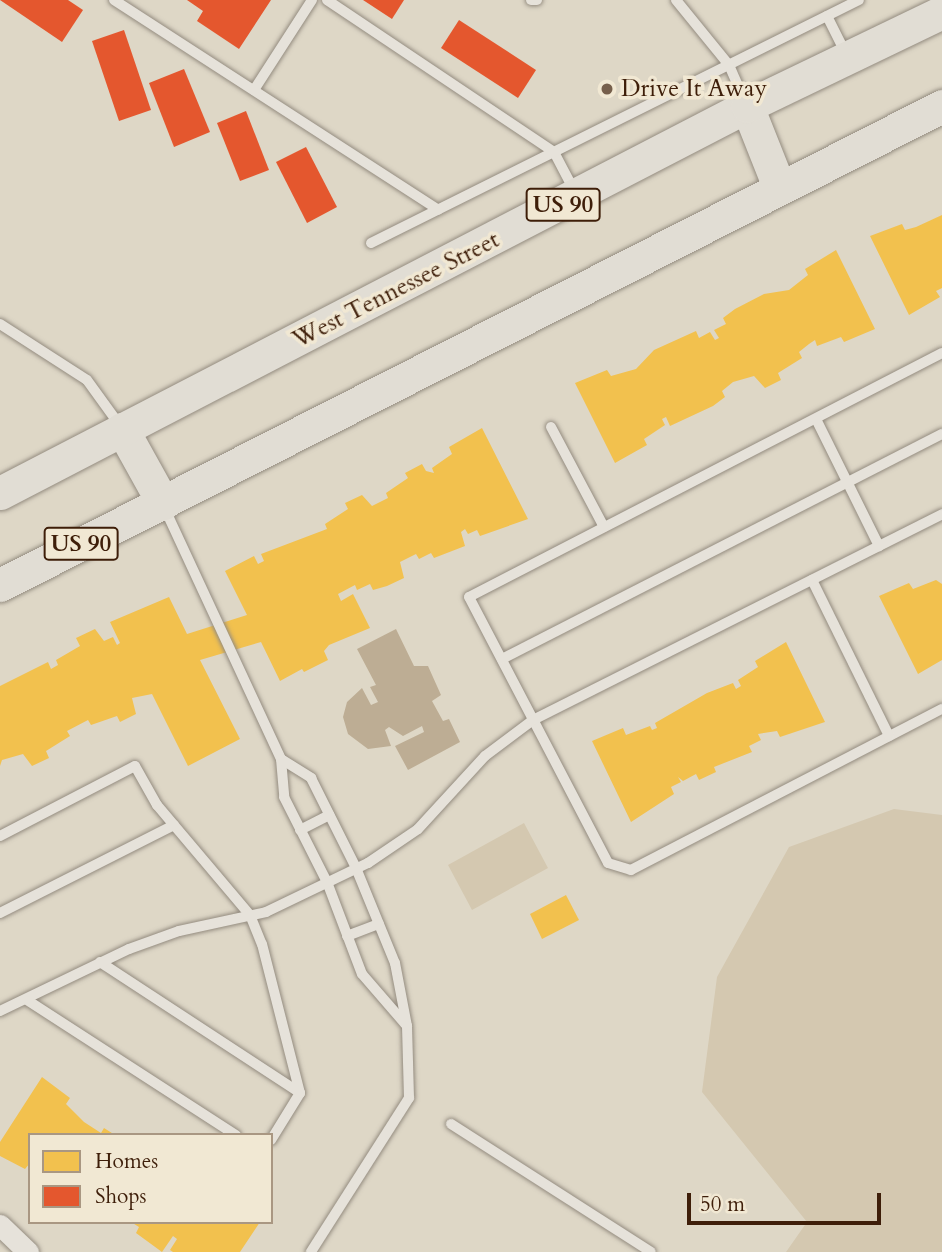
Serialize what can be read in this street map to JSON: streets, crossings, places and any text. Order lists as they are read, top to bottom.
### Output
{
  "streets": {
    "main road": ["US 90", "West Tennessee Street"]
  },
  "places": ["Drive It Away"],
  "legend": ["Homes", "Shops"],
  "scale_bar": "50 m"
}
